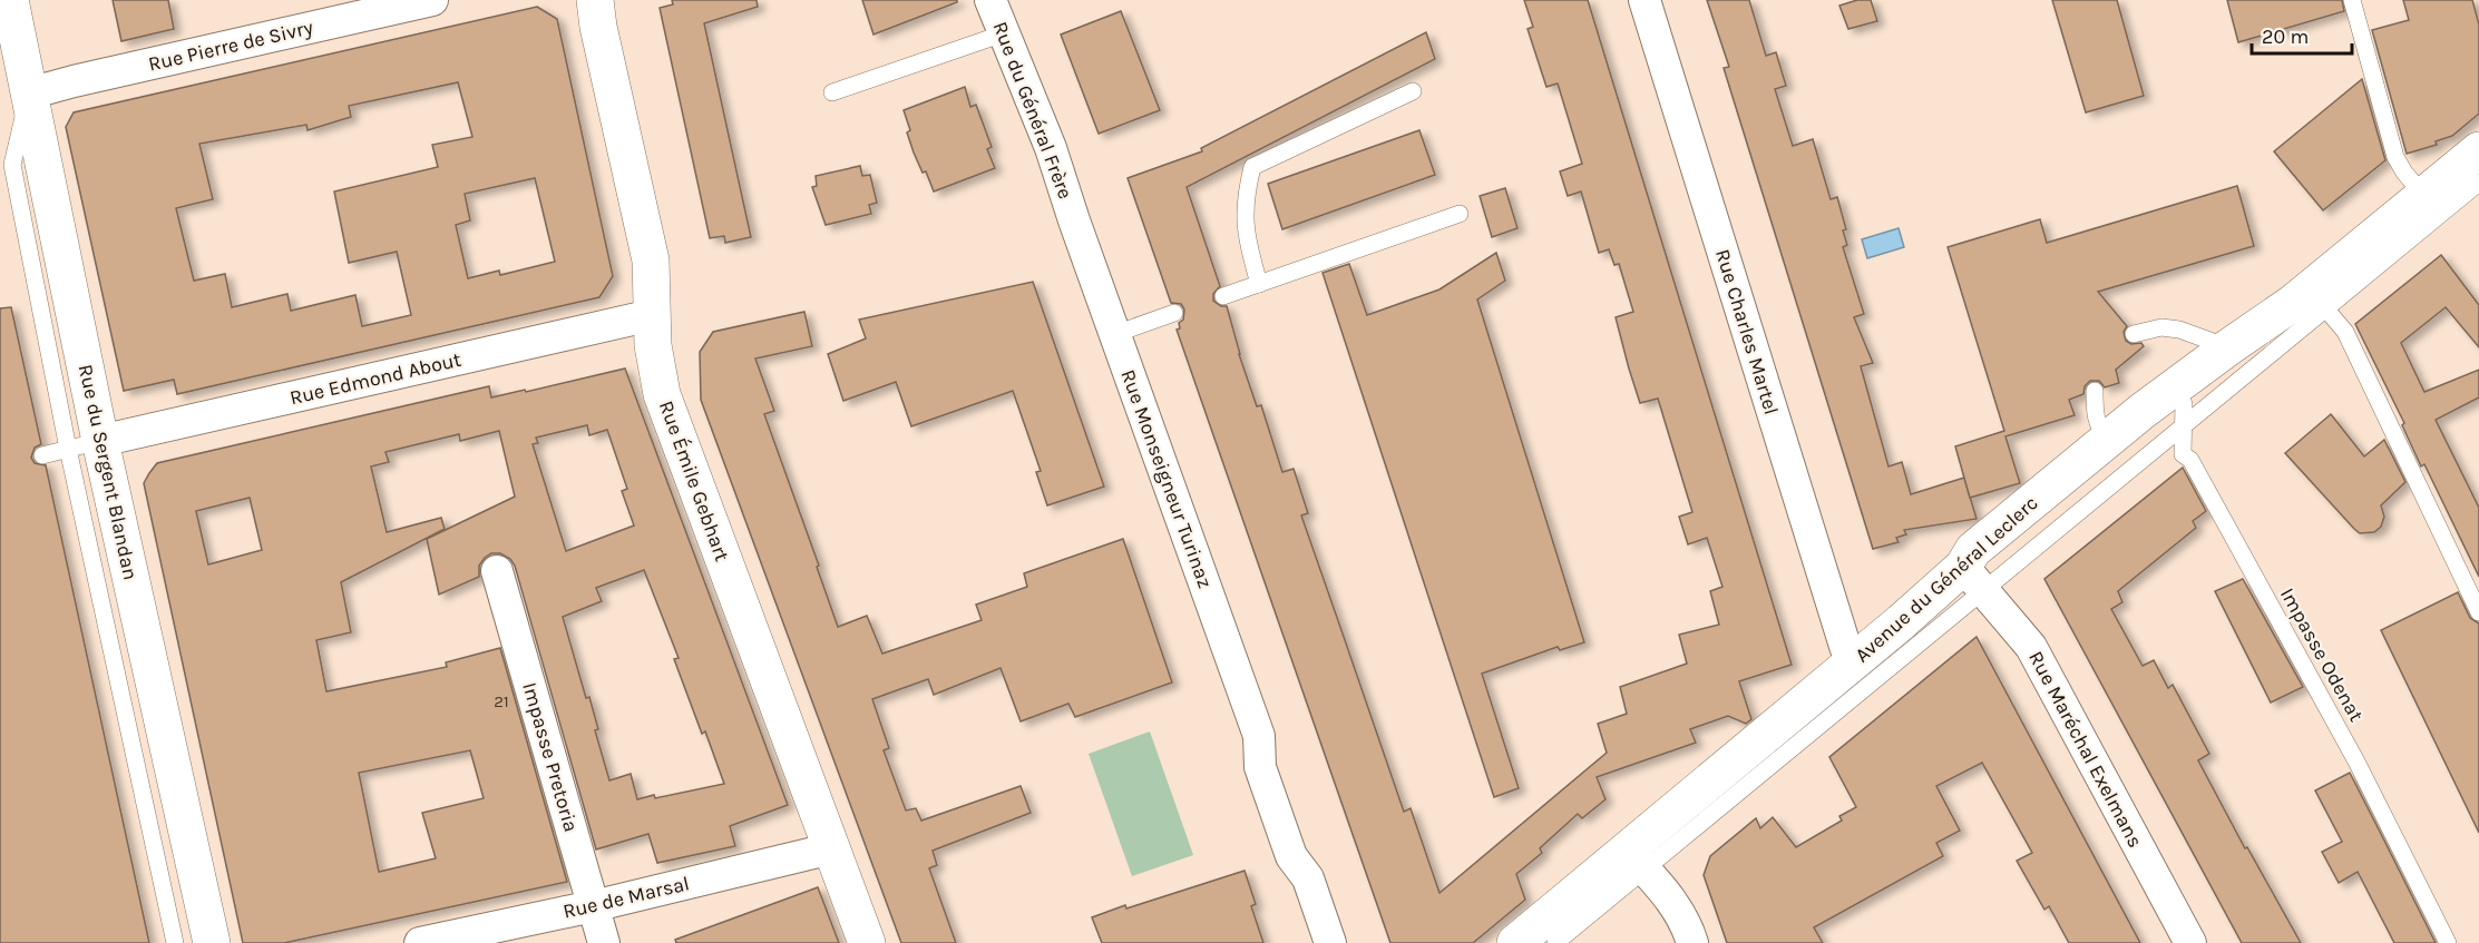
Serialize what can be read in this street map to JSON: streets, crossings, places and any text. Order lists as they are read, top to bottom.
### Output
{
  "streets": {
    "street": [
      "Rue Pierre de Sivry",
      "Rue du Général Frère",
      "Rue Charles Martel",
      "Rue Edmond About",
      "Rue du Sergent Blandan",
      "Rue Monseigneur Turinaz",
      "Rue Émile Gebhart",
      "Avenue du Général Leclerc",
      "Rue Maréchal Exelmans",
      "Impasse Pretoria",
      "Rue de Marsal"
    ],
    "lane": ["Impasse Odenat"]
  },
  "crossings": [
    ["Rue Pierre de Sivry", "Rue du Sergent Blandan"],
    ["Rue du Général Frère", "Rue Monseigneur Turinaz"],
    ["Rue Charles Martel", "Avenue du Général Leclerc"],
    ["Rue Edmond About", "Rue du Sergent Blandan"],
    ["Rue Edmond About", "Rue Émile Gebhart"],
    ["Rue Émile Gebhart", "Rue de Marsal"],
    ["Avenue du Général Leclerc", "Impasse Odenat"],
    ["Avenue du Général Leclerc", "Rue Maréchal Exelmans"],
    ["Impasse Pretoria", "Rue de Marsal"]
  ],
  "house_numbers": ["21"],
  "scale_bar": "20 m"
}
